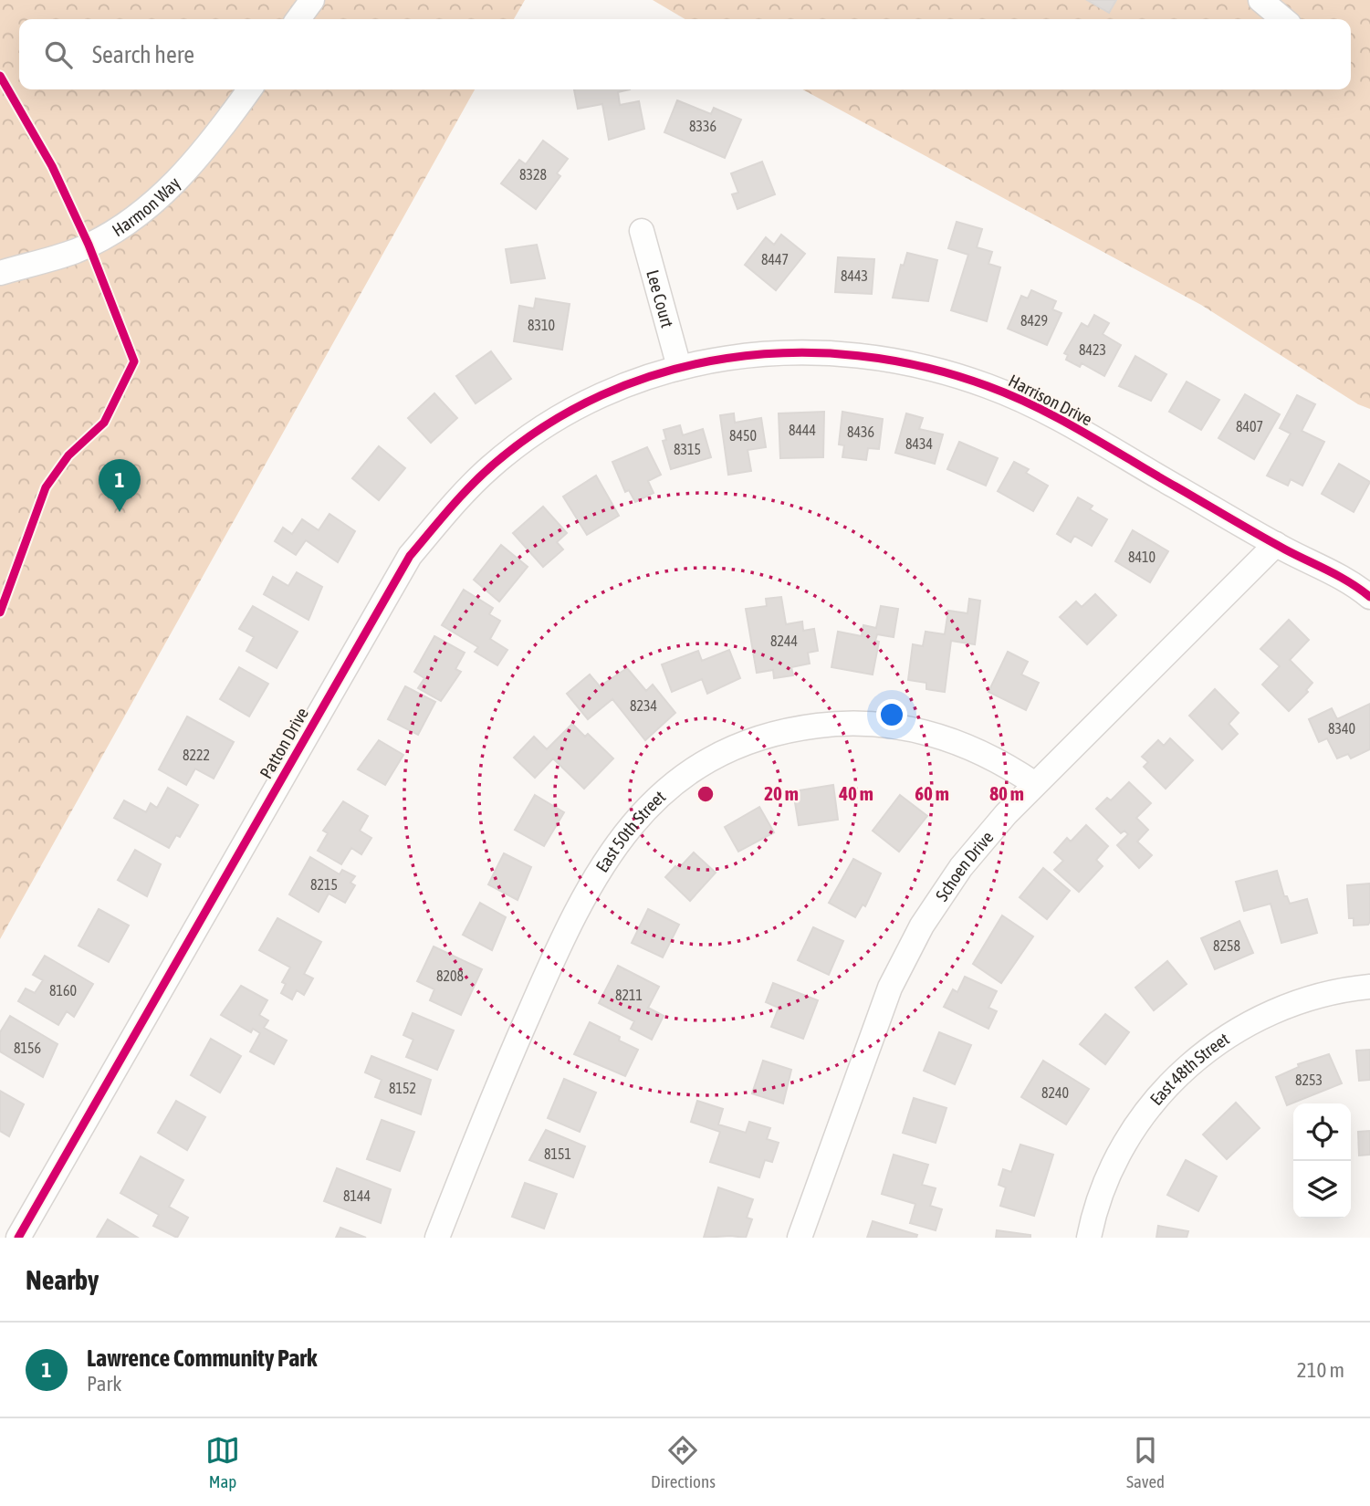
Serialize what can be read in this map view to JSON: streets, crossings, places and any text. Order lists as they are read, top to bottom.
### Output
{
  "streets": {
    "street": [
      "Harmon Way",
      "Lee Court",
      "Harrison Drive",
      "Patton Drive",
      "East 50th Street",
      "Schoen Drive",
      "East 48th Street"
    ]
  },
  "crossings": [
    ["Lee Court", "Harrison Drive"],
    ["Lee Court", "Patton Drive"],
    ["Harrison Drive", "Patton Drive"],
    ["Harrison Drive", "Schoen Drive"],
    ["East 50th Street", "Schoen Drive"]
  ],
  "house_numbers": [
    "8336",
    "8328",
    "8447",
    "8443",
    "8429",
    "8310",
    "8423",
    "8407",
    "8444",
    "8436",
    "8450",
    "8434",
    "8315",
    "8410",
    "8244",
    "8234",
    "8340",
    "8222",
    "8215",
    "8258",
    "8208",
    "8160",
    "8211",
    "8156",
    "8253",
    "8152",
    "8240",
    "8151",
    "8144"
  ],
  "page": {
    "search": "Search here",
    "pins": "1",
    "heading": "Nearby",
    "list": [
      {
        "mark": "1",
        "name": "Lawrence Community Park",
        "note": "Park",
        "value": "210 m"
      }
    ],
    "nav": ["Map", "Directions", "Saved"]
  },
  "rings": [
    "20 m",
    "40 m",
    "60 m",
    "80 m"
  ]
}
